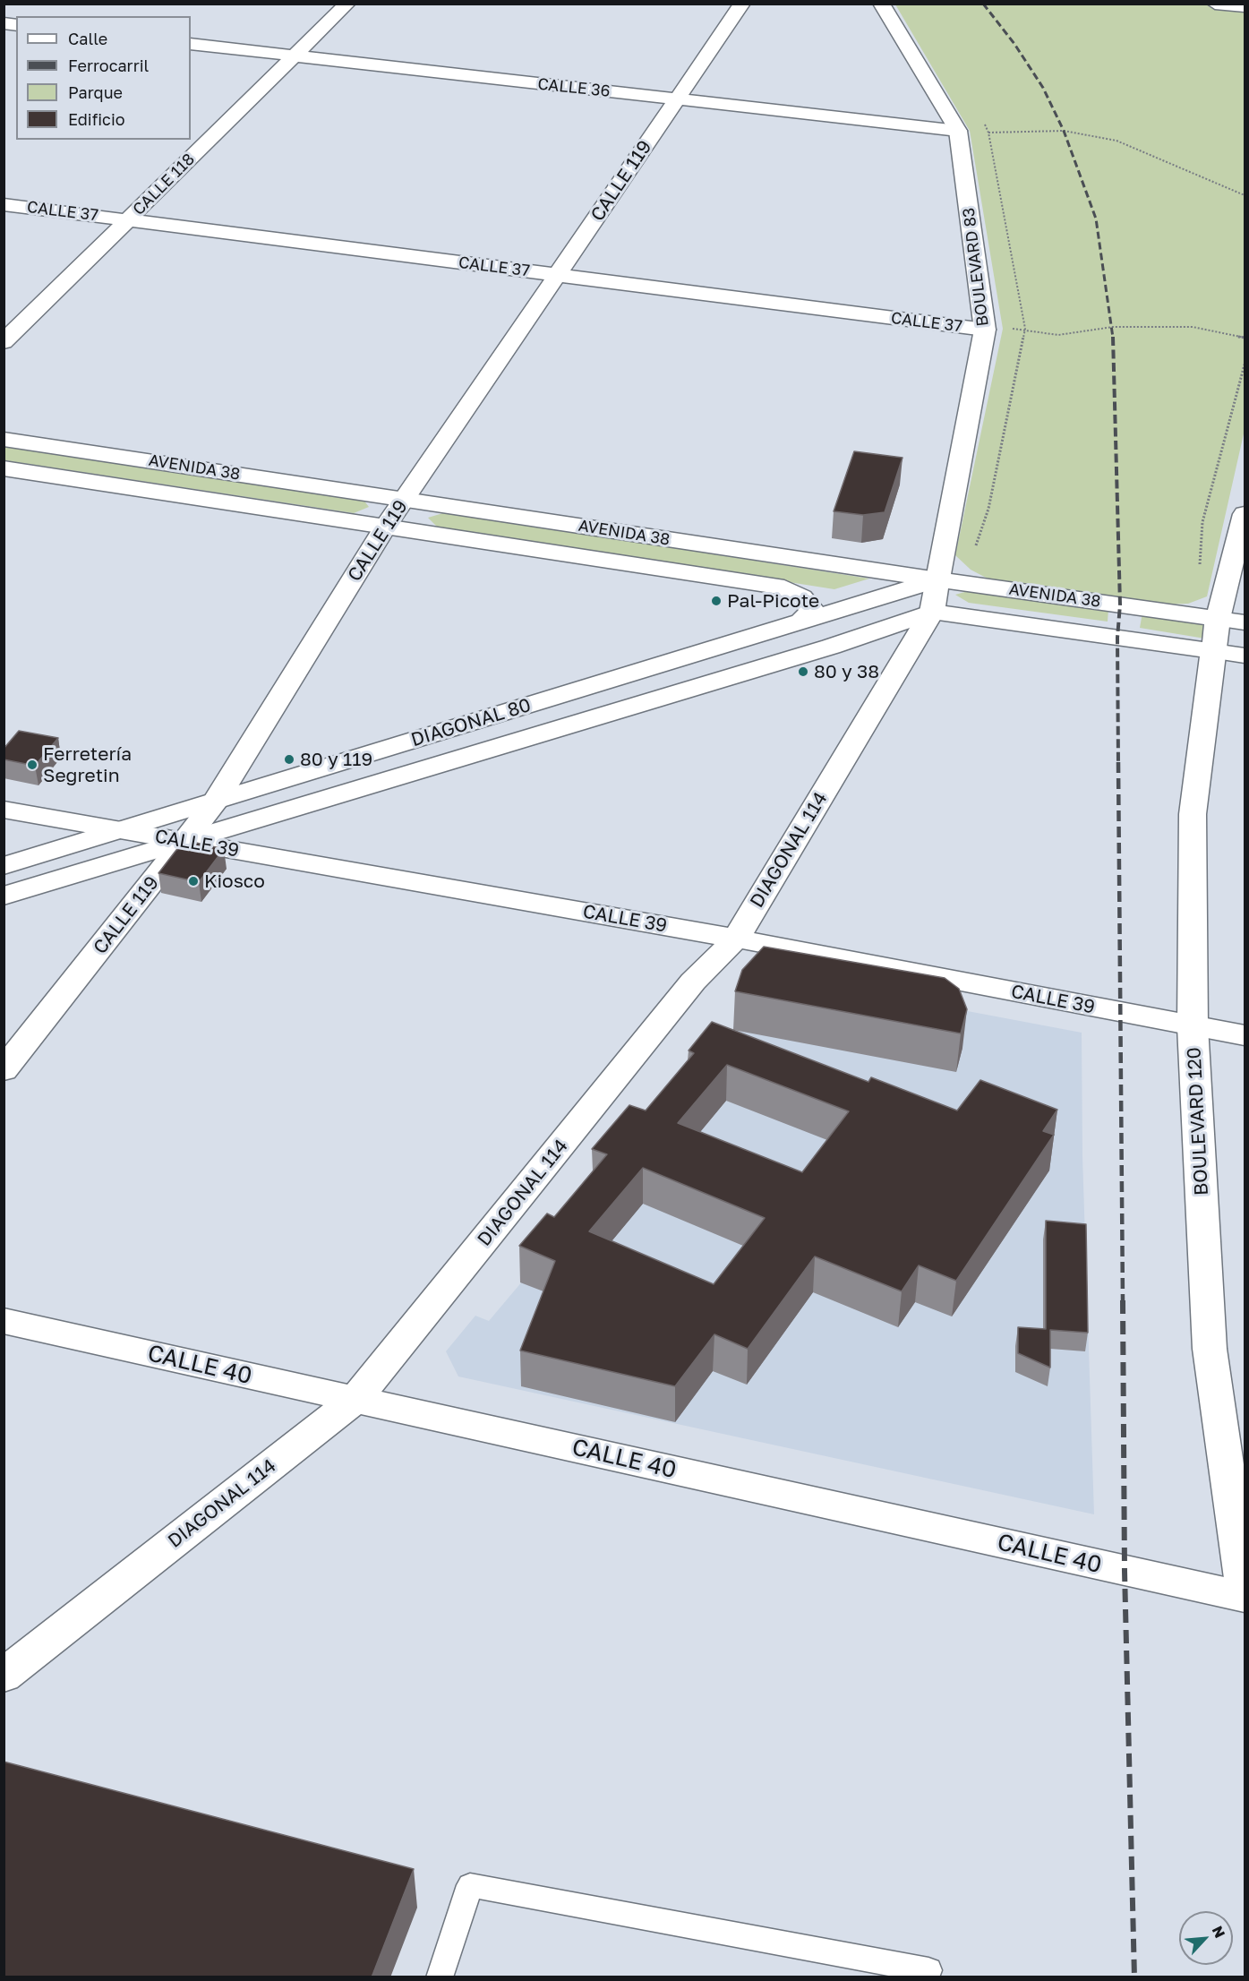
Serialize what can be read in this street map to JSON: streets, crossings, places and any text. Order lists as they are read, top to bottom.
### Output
{
  "streets": {
    "street": [
      "CALLE 36",
      "CALLE 119",
      "CALLE 118",
      "CALLE 37",
      "BOULEVARD 83",
      "AVENIDA 38",
      "DIAGONAL 80",
      "CALLE 39",
      "DIAGONAL 114",
      "BOULEVARD 120",
      "CALLE 40"
    ]
  },
  "crossings": [
    ["CALLE 36", "CALLE 119"],
    ["CALLE 36", "CALLE 118"],
    ["CALLE 36", "BOULEVARD 83"],
    ["CALLE 119", "CALLE 37"],
    ["CALLE 119", "AVENIDA 38"],
    ["CALLE 119", "DIAGONAL 80"],
    ["CALLE 119", "CALLE 39"],
    ["CALLE 118", "CALLE 37"],
    ["CALLE 37", "BOULEVARD 83"],
    ["BOULEVARD 83", "AVENIDA 38"],
    ["BOULEVARD 83", "DIAGONAL 80"],
    ["BOULEVARD 83", "DIAGONAL 114"],
    ["AVENIDA 38", "DIAGONAL 80"],
    ["AVENIDA 38", "DIAGONAL 114"],
    ["AVENIDA 38", "BOULEVARD 120"],
    ["DIAGONAL 80", "CALLE 39"],
    ["DIAGONAL 80", "DIAGONAL 114"],
    ["CALLE 39", "DIAGONAL 114"],
    ["CALLE 39", "BOULEVARD 120"],
    ["DIAGONAL 114", "CALLE 40"]
  ],
  "places": [
    "Pal-Picote",
    "80 y 38",
    "80 y 119",
    "Ferretería Segretin",
    "Kiosco"
  ],
  "legend": [
    "Calle",
    "Ferrocarril",
    "Parque",
    "Edificio"
  ],
  "north": "top right"
}
